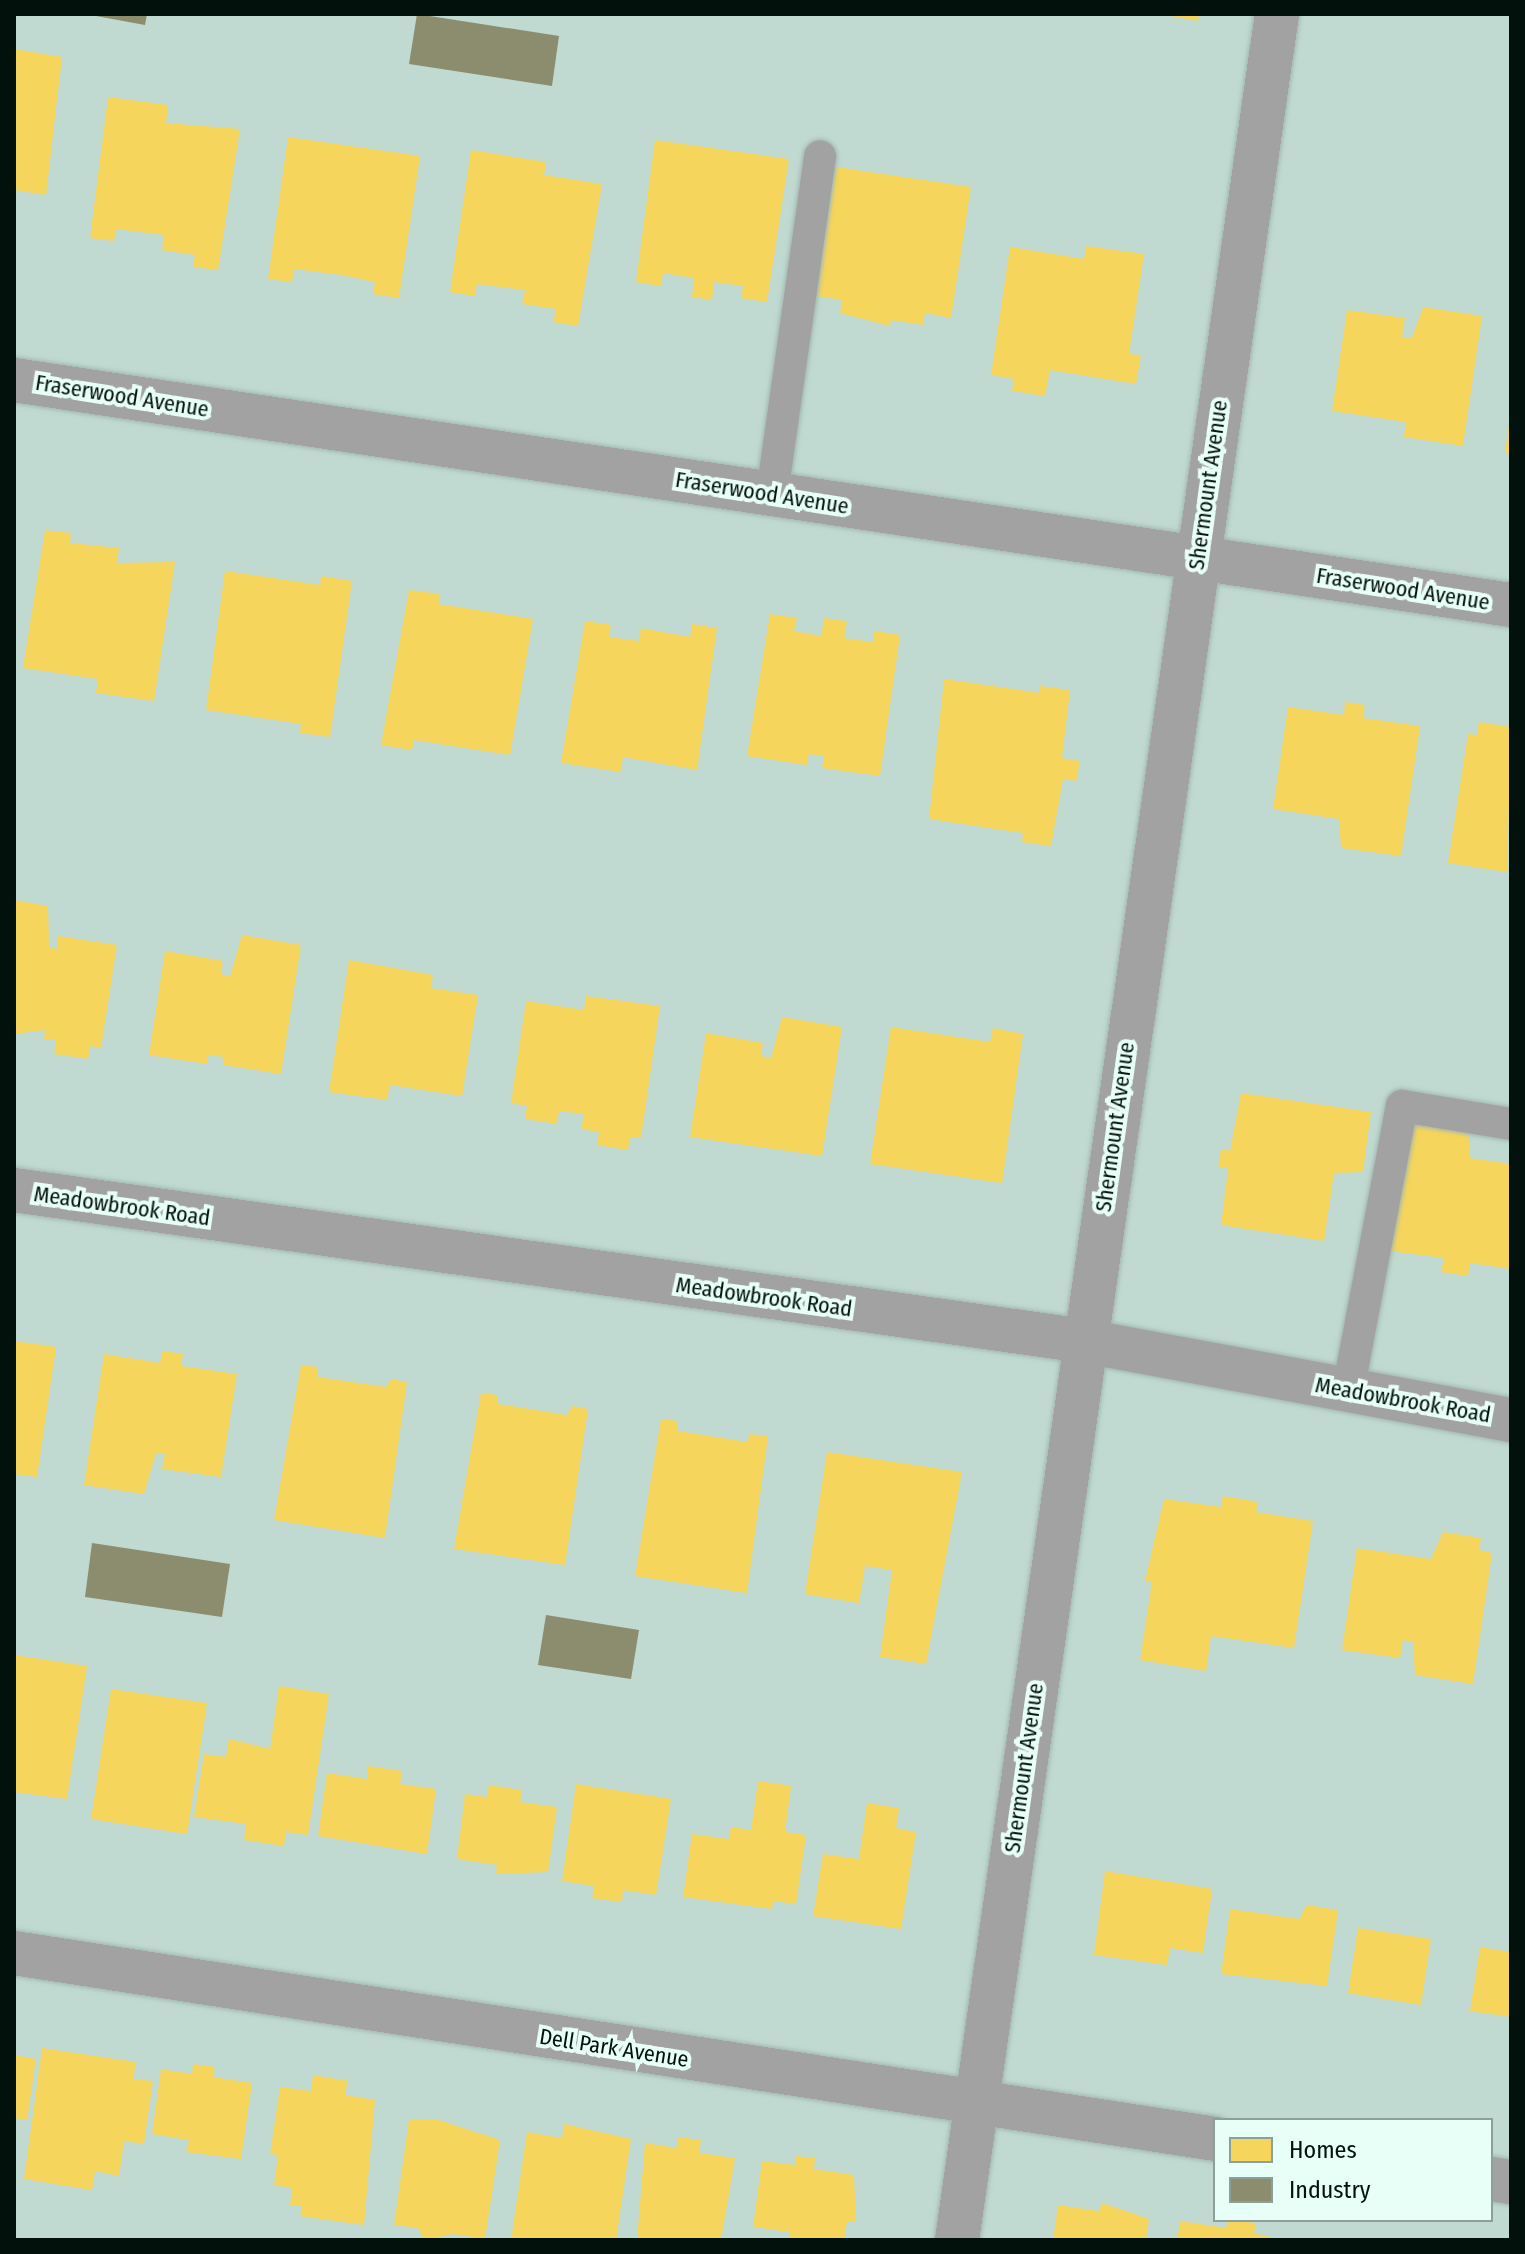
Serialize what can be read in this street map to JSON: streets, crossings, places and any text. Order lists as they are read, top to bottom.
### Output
{
  "streets": {
    "street": [
      "Fraserwood Avenue",
      "Shermount Avenue",
      "Meadowbrook Road",
      "Dell Park Avenue"
    ]
  },
  "crossings": [
    ["Fraserwood Avenue", "Shermount Avenue"],
    ["Shermount Avenue", "Meadowbrook Road"],
    ["Shermount Avenue", "Dell Park Avenue"]
  ],
  "legend": ["Homes", "Industry"]
}
